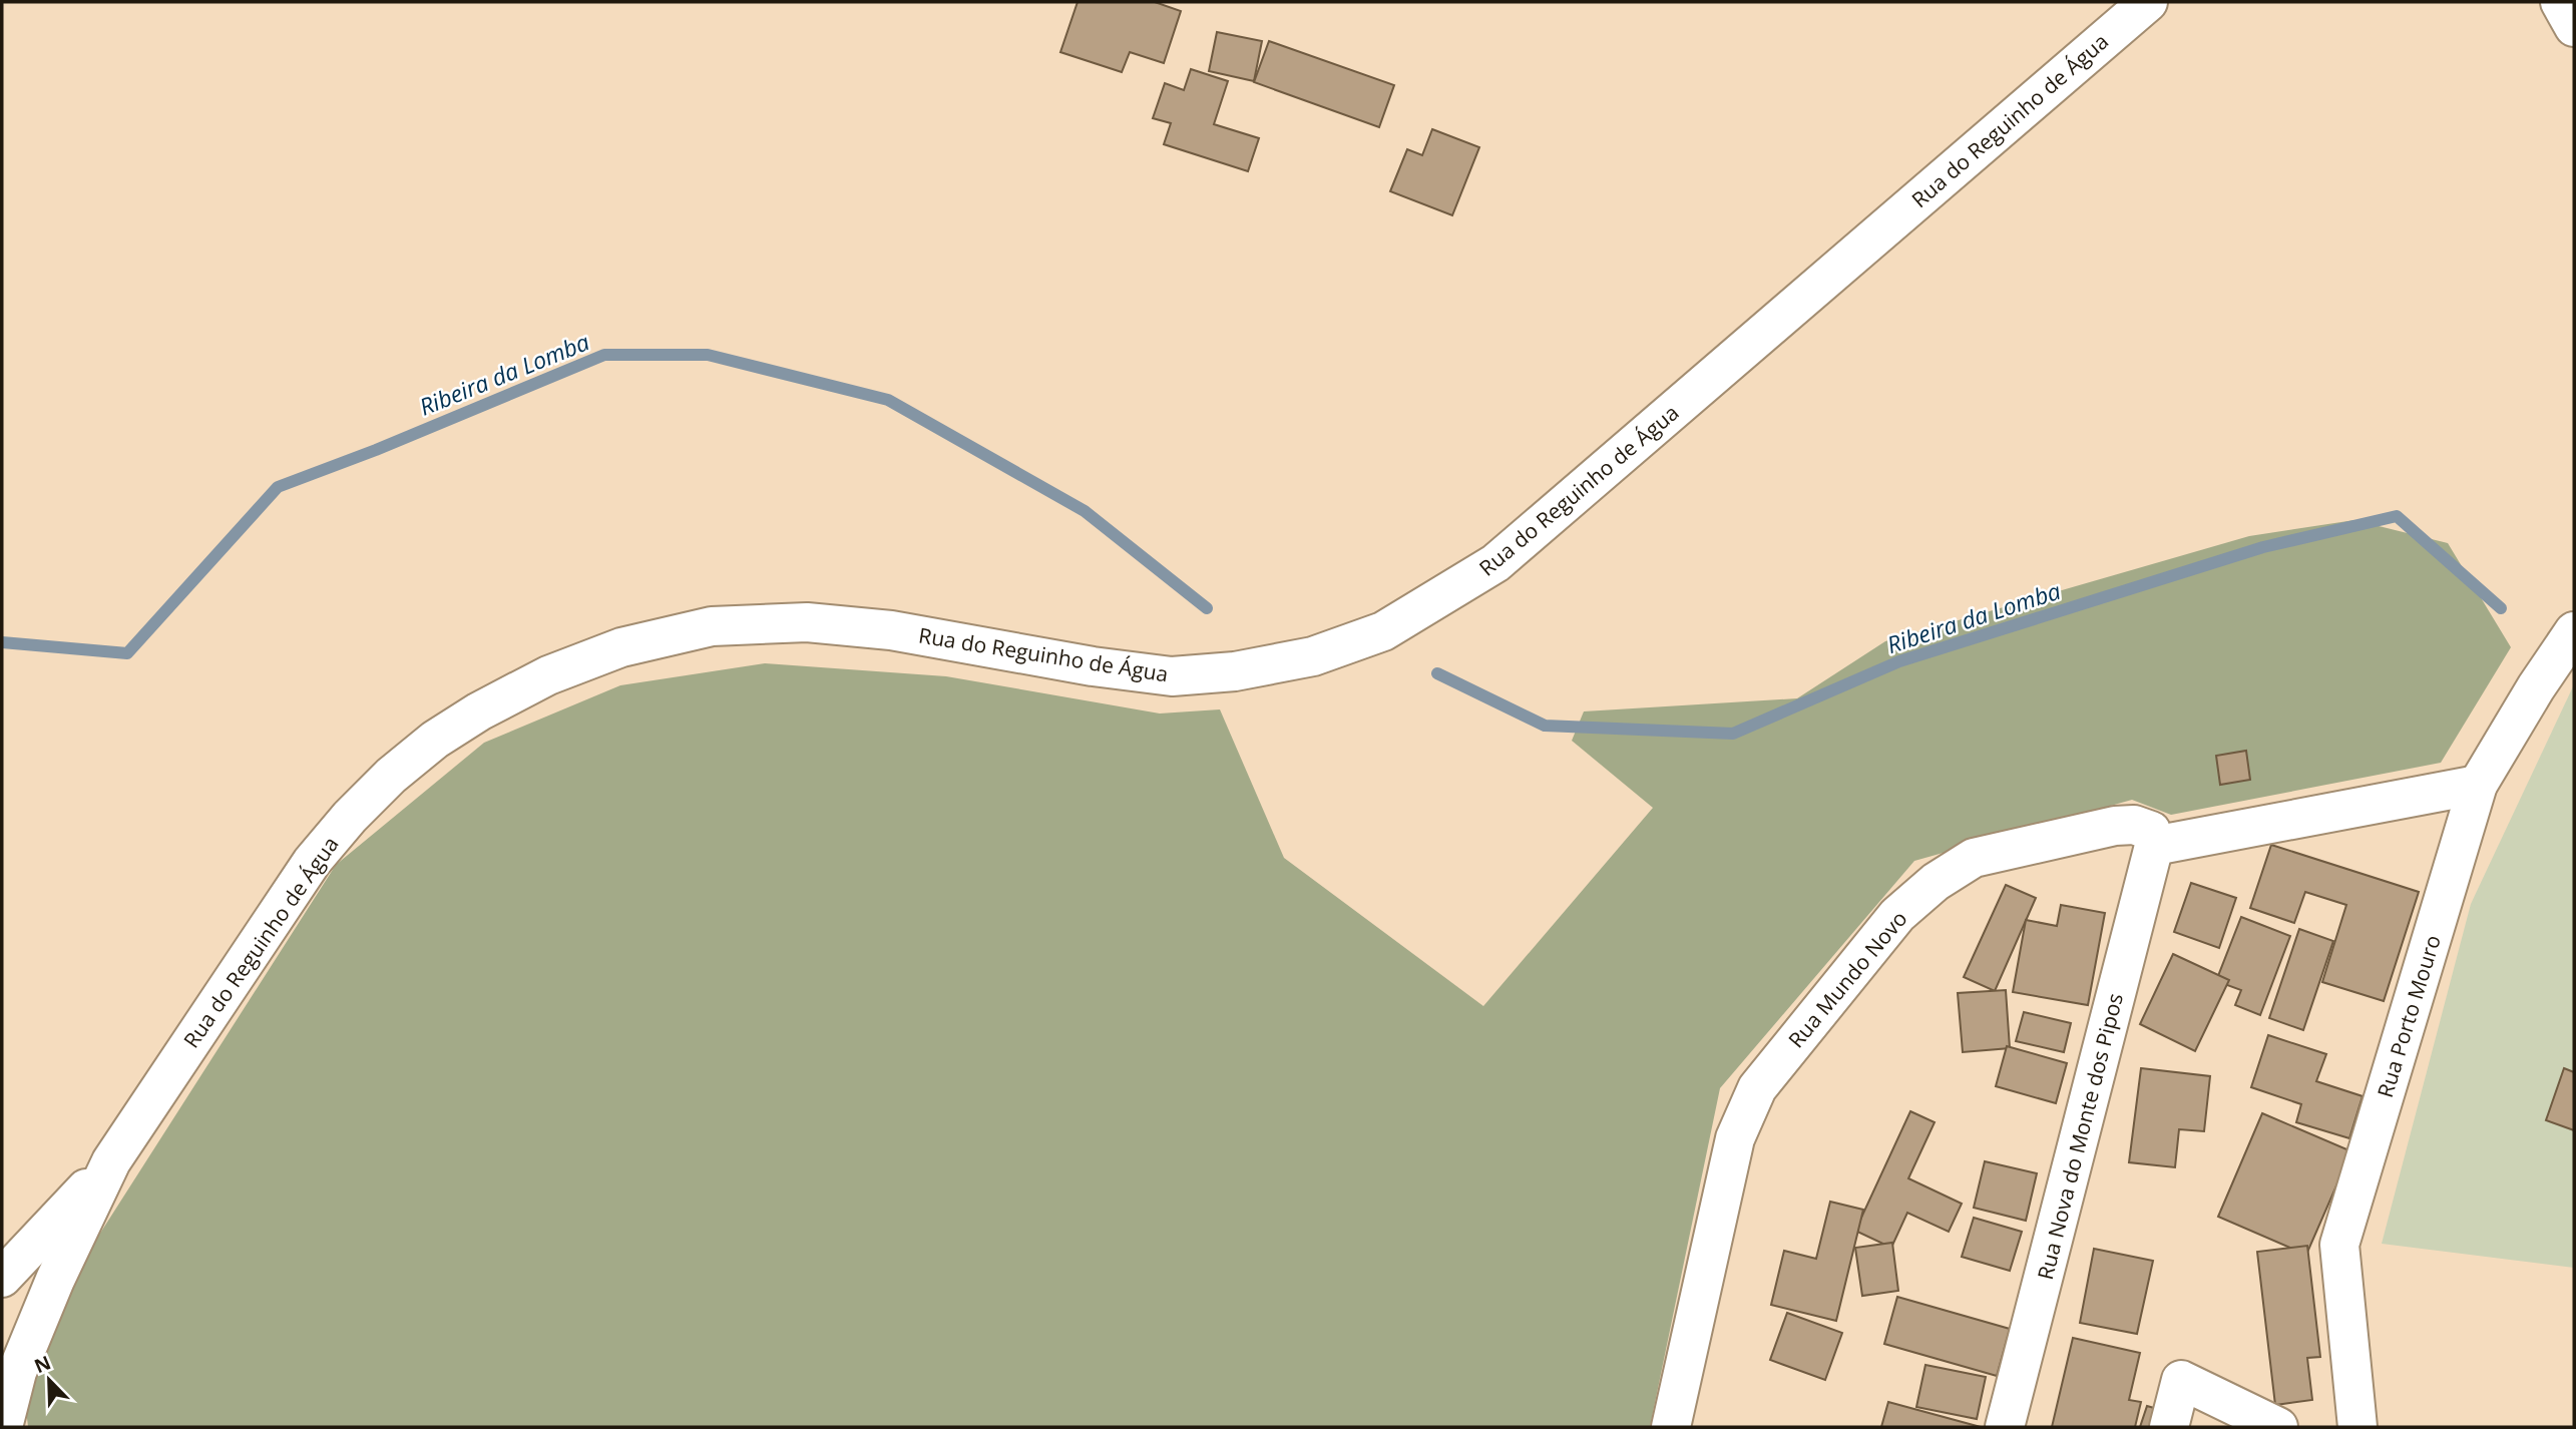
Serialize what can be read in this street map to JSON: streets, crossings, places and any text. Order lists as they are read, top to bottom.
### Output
{
  "streets": {
    "street": [
      "Rua do Reguinho de Água",
      "Rua Mundo Novo",
      "Rua Porto Mouro",
      "Rua Nova do Monte dos Pipos"
    ]
  },
  "crossings": [
    ["Rua Mundo Novo", "Rua Nova do Monte dos Pipos"]
  ],
  "water": ["Ribeira da Lomba"],
  "north": "top left"
}
